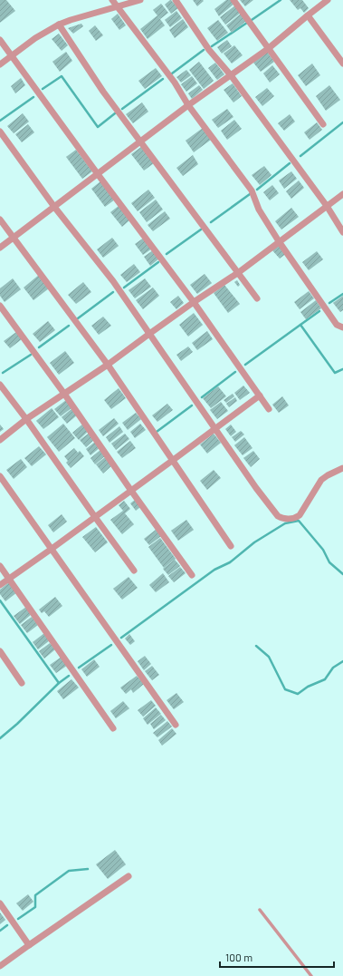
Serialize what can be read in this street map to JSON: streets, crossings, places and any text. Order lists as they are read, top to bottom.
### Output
{
  "scale_bar": "100 m"
}
